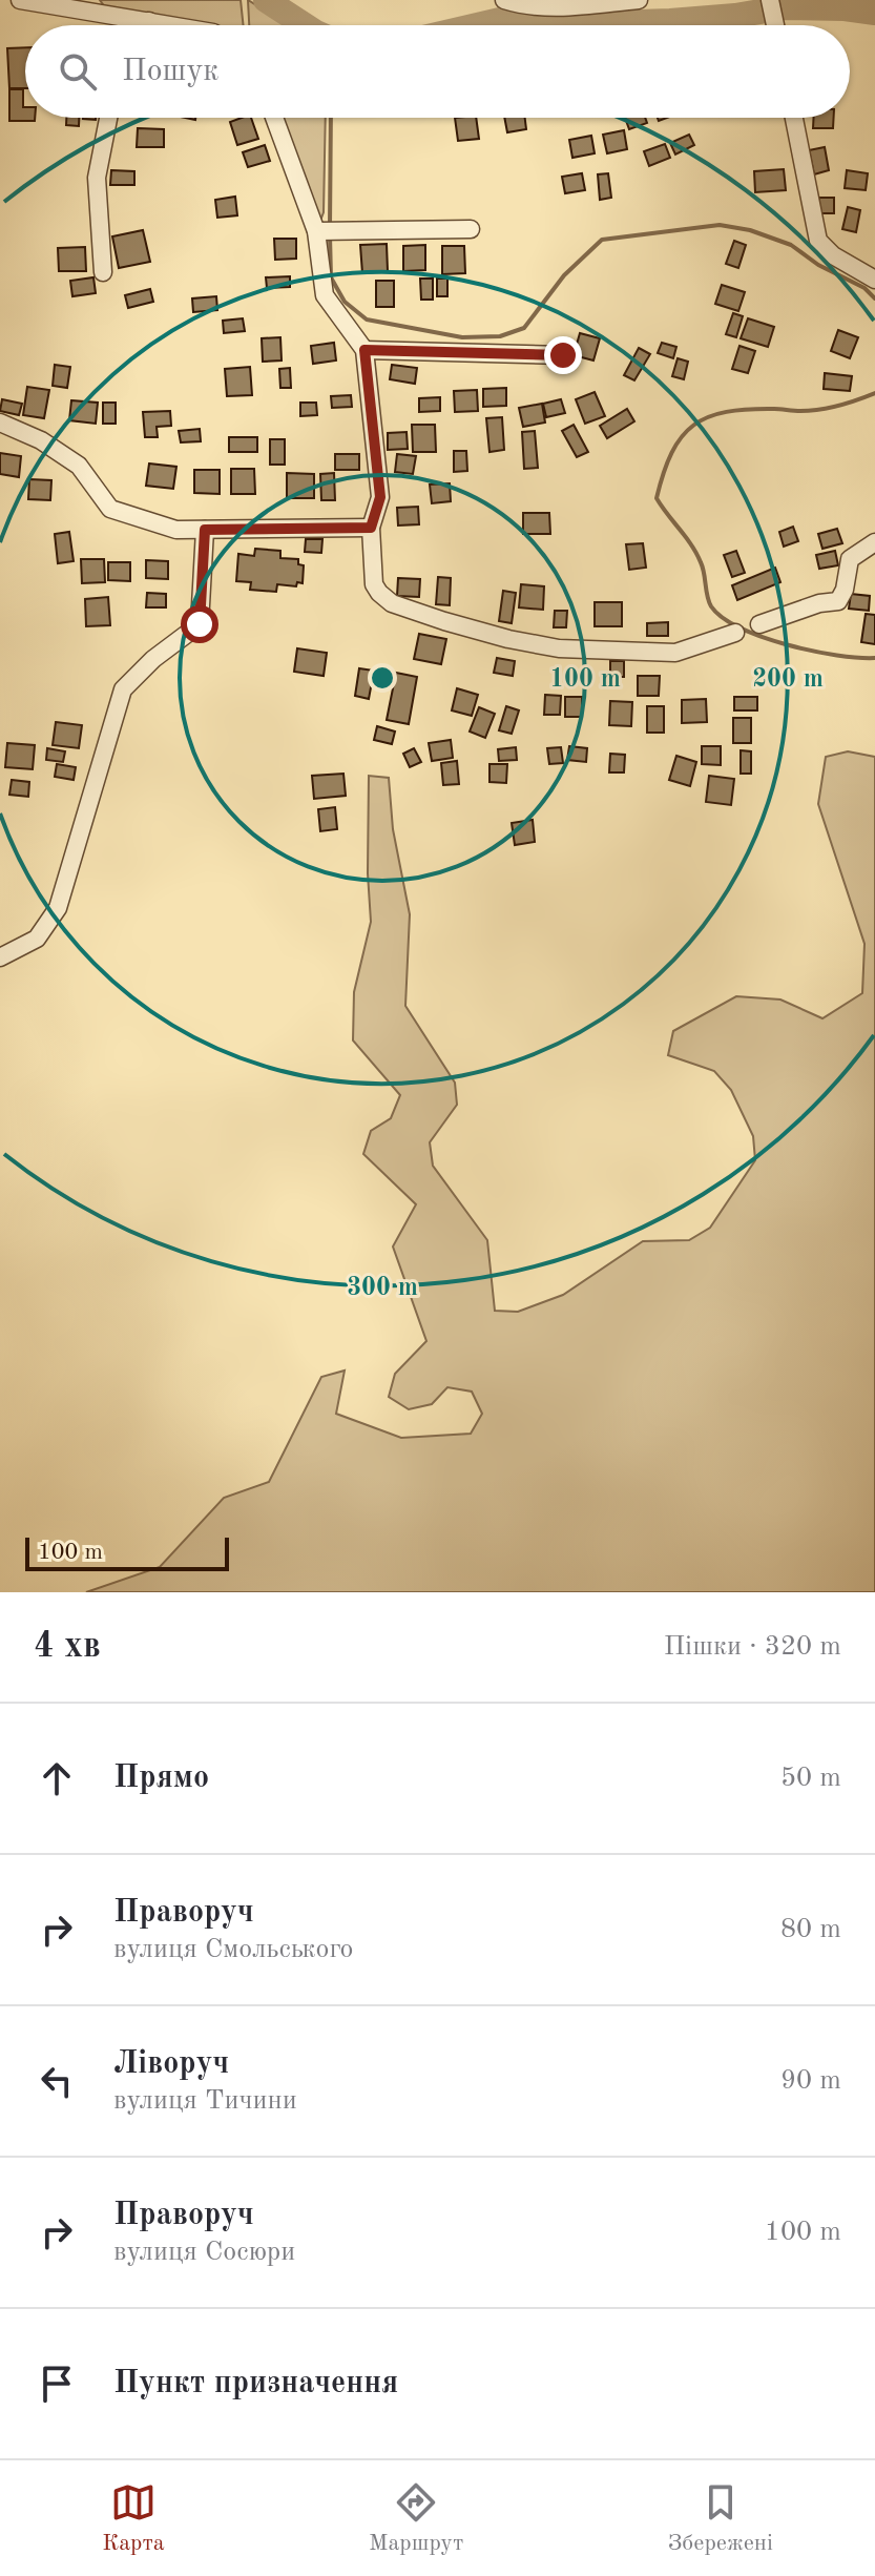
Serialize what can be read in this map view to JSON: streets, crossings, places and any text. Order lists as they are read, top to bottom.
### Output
{
  "scale_bar": "100 m",
  "page": {
    "search": "Пошук",
    "scale": "100 m",
    "heading": ["4 хв", "Пішки · 320 m"],
    "list": [
      ["Прямо", "50 m"],
      ["Праворуч", "вулиця Смольського", "80 m"],
      ["Ліворуч", "вулиця Тичини", "90 m"],
      ["Праворуч", "вулиця Сосюри", "100 m"],
      "Пункт призначення"
    ],
    "nav": ["Карта", "Маршрут", "Збережені"]
  },
  "rings": ["100 m", "200 m", "300 m"]
}
